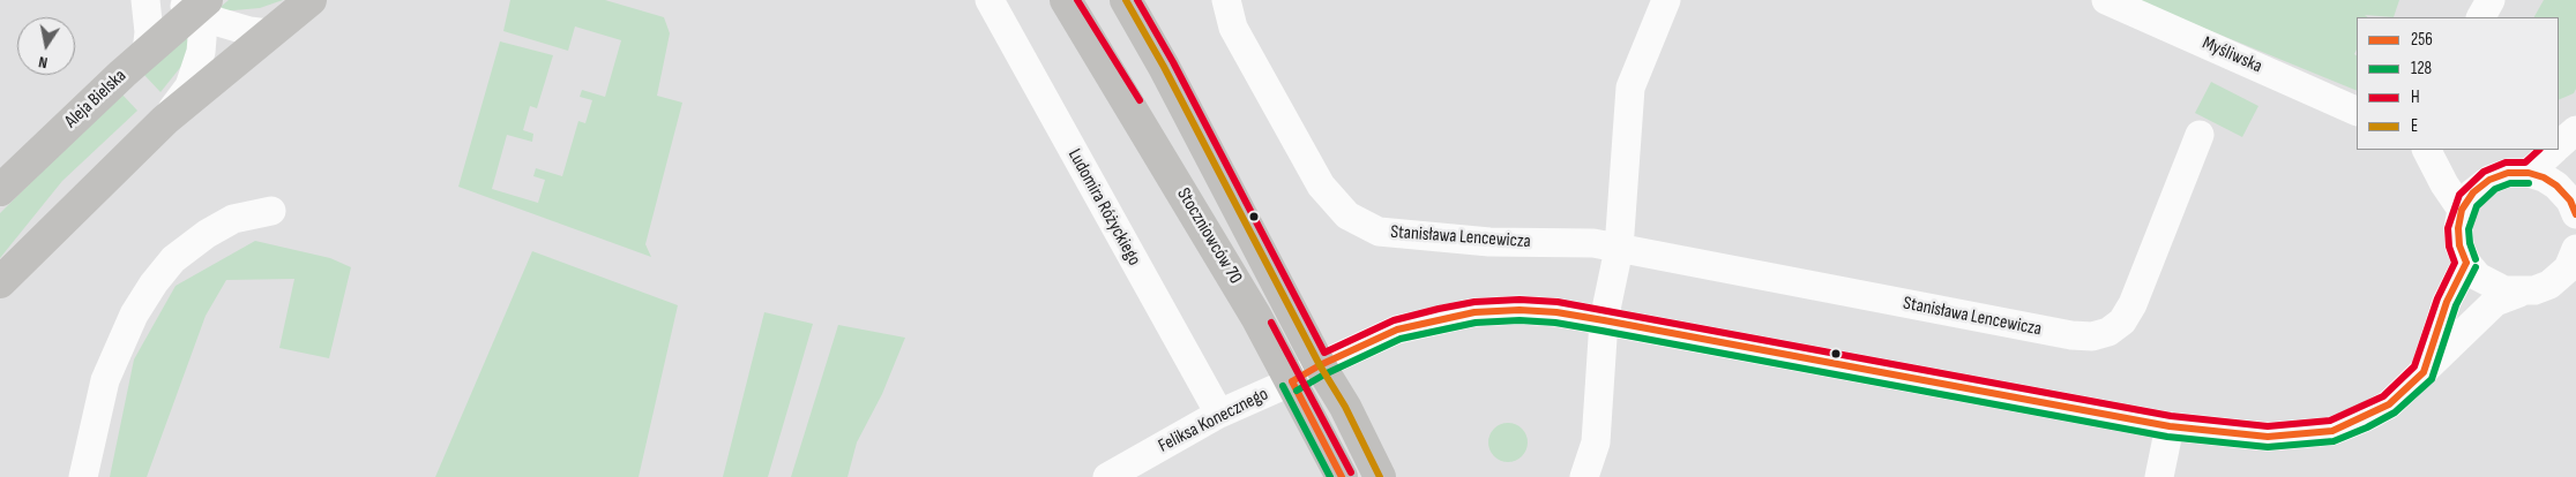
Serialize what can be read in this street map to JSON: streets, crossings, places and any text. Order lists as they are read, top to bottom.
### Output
{
  "streets": {
    "street": [
      "Myśliwska",
      "Aleja Bielska",
      "Ludomira Różyckiego",
      "Stoczniowców 70",
      "Stanisława Lencewicza",
      "Feliksa Konecznego"
    ]
  },
  "crossings": [
    ["Ludomira Różyckiego", "Feliksa Konecznego"],
    ["Stoczniowców 70", "Feliksa Konecznego"]
  ],
  "lines": [
    "transit line H",
    "transit line E",
    "transit line 256",
    "transit line 128"
  ],
  "legend": [
    "256",
    "128",
    "H",
    "E"
  ],
  "north": "bottom"
}
